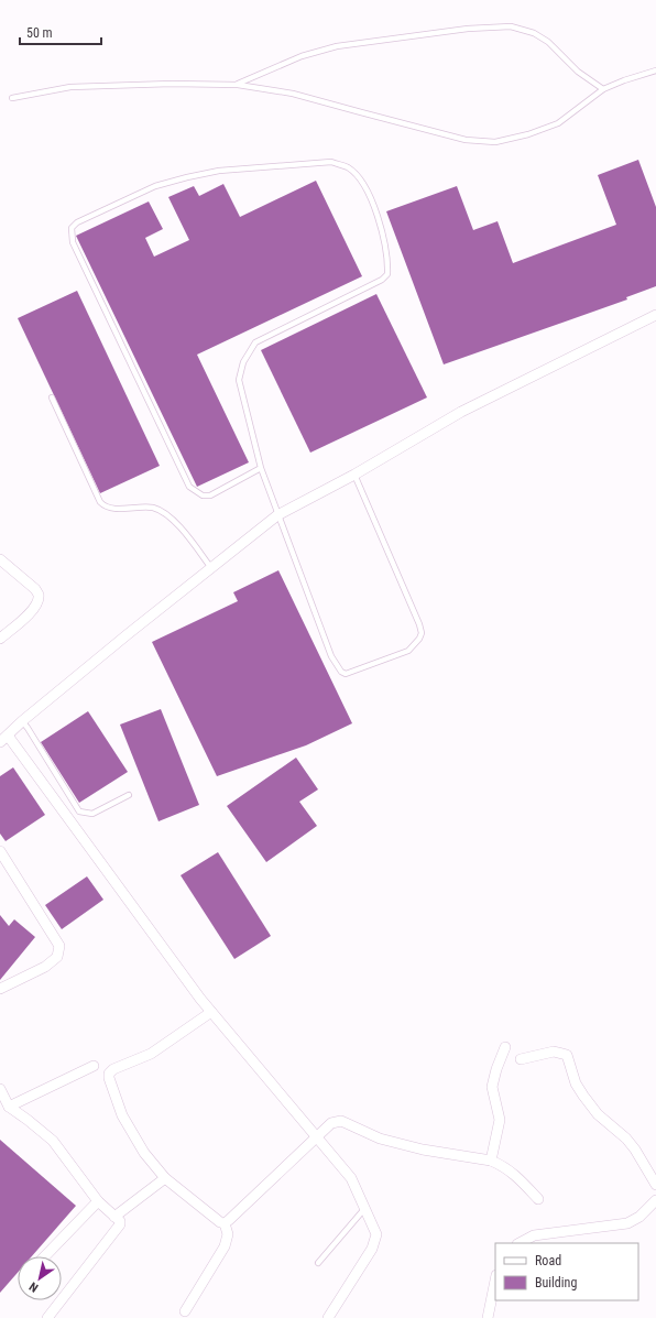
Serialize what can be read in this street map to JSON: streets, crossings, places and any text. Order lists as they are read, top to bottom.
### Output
{
  "legend": ["Road", "Building"],
  "scale_bar": "50 m",
  "north": "bottom left"
}
